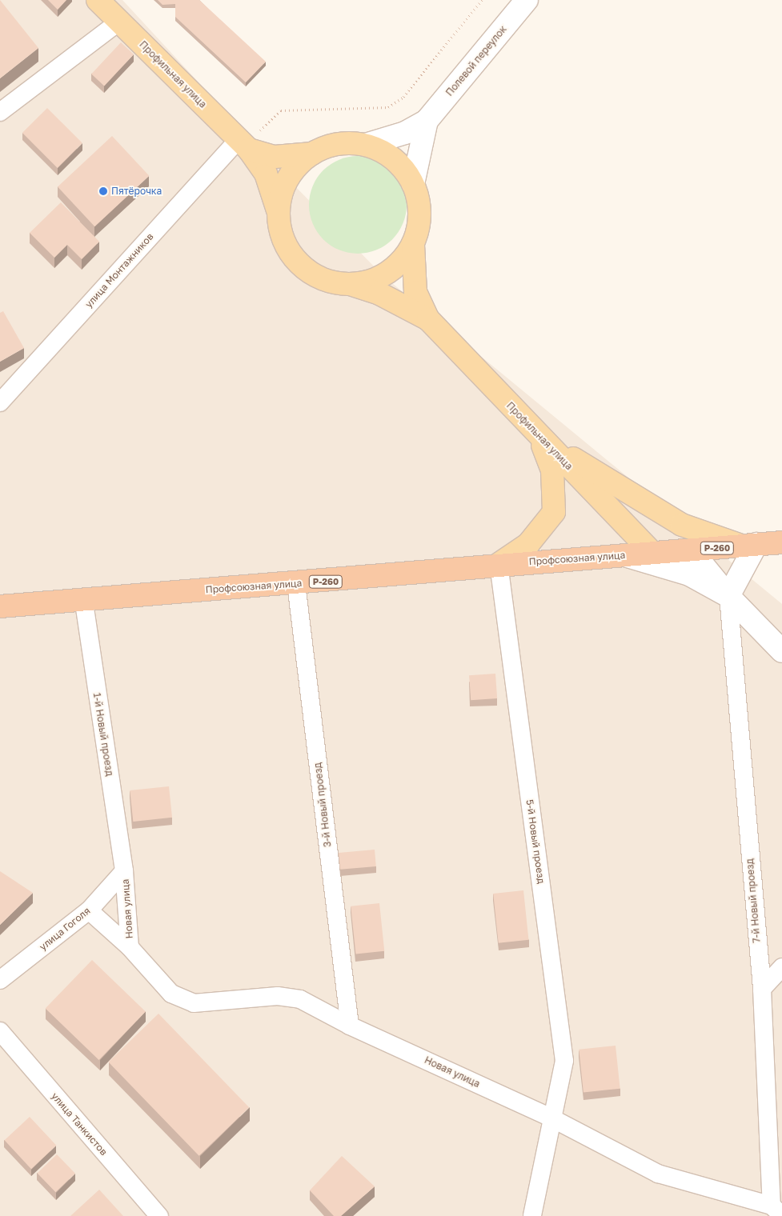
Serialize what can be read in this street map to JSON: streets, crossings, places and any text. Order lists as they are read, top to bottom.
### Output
{
  "streets": {
    "highway": ["Р-260", "Профсоюзная улица"],
    "main road": ["Профильная улица"],
    "street": [
      "Полевой переулок",
      "улица Монтажников",
      "1-й Новый проезд",
      "3-й Новый проезд",
      "5-й Новый проезд",
      "7-й Новый проезд",
      "Новая улица",
      "улица Гоголя",
      "улица Танкистов"
    ]
  },
  "crossings": [
    ["Профильная улица", "улица Монтажников"],
    ["Профильная улица", "Р-260"],
    ["Профильная улица", "Профсоюзная улица"],
    ["Р-260", "Профсоюзная улица"],
    ["Профсоюзная улица", "1-й Новый проезд"],
    ["Профсоюзная улица", "3-й Новый проезд"],
    ["Профсоюзная улица", "5-й Новый проезд"],
    ["1-й Новый проезд", "Новая улица"],
    ["1-й Новый проезд", "улица Гоголя"],
    ["3-й Новый проезд", "Новая улица"],
    ["5-й Новый проезд", "Новая улица"],
    ["7-й Новый проезд", "Новая улица"],
    ["Новая улица", "улица Гоголя"]
  ],
  "places": ["Пятёрочка"]
}
